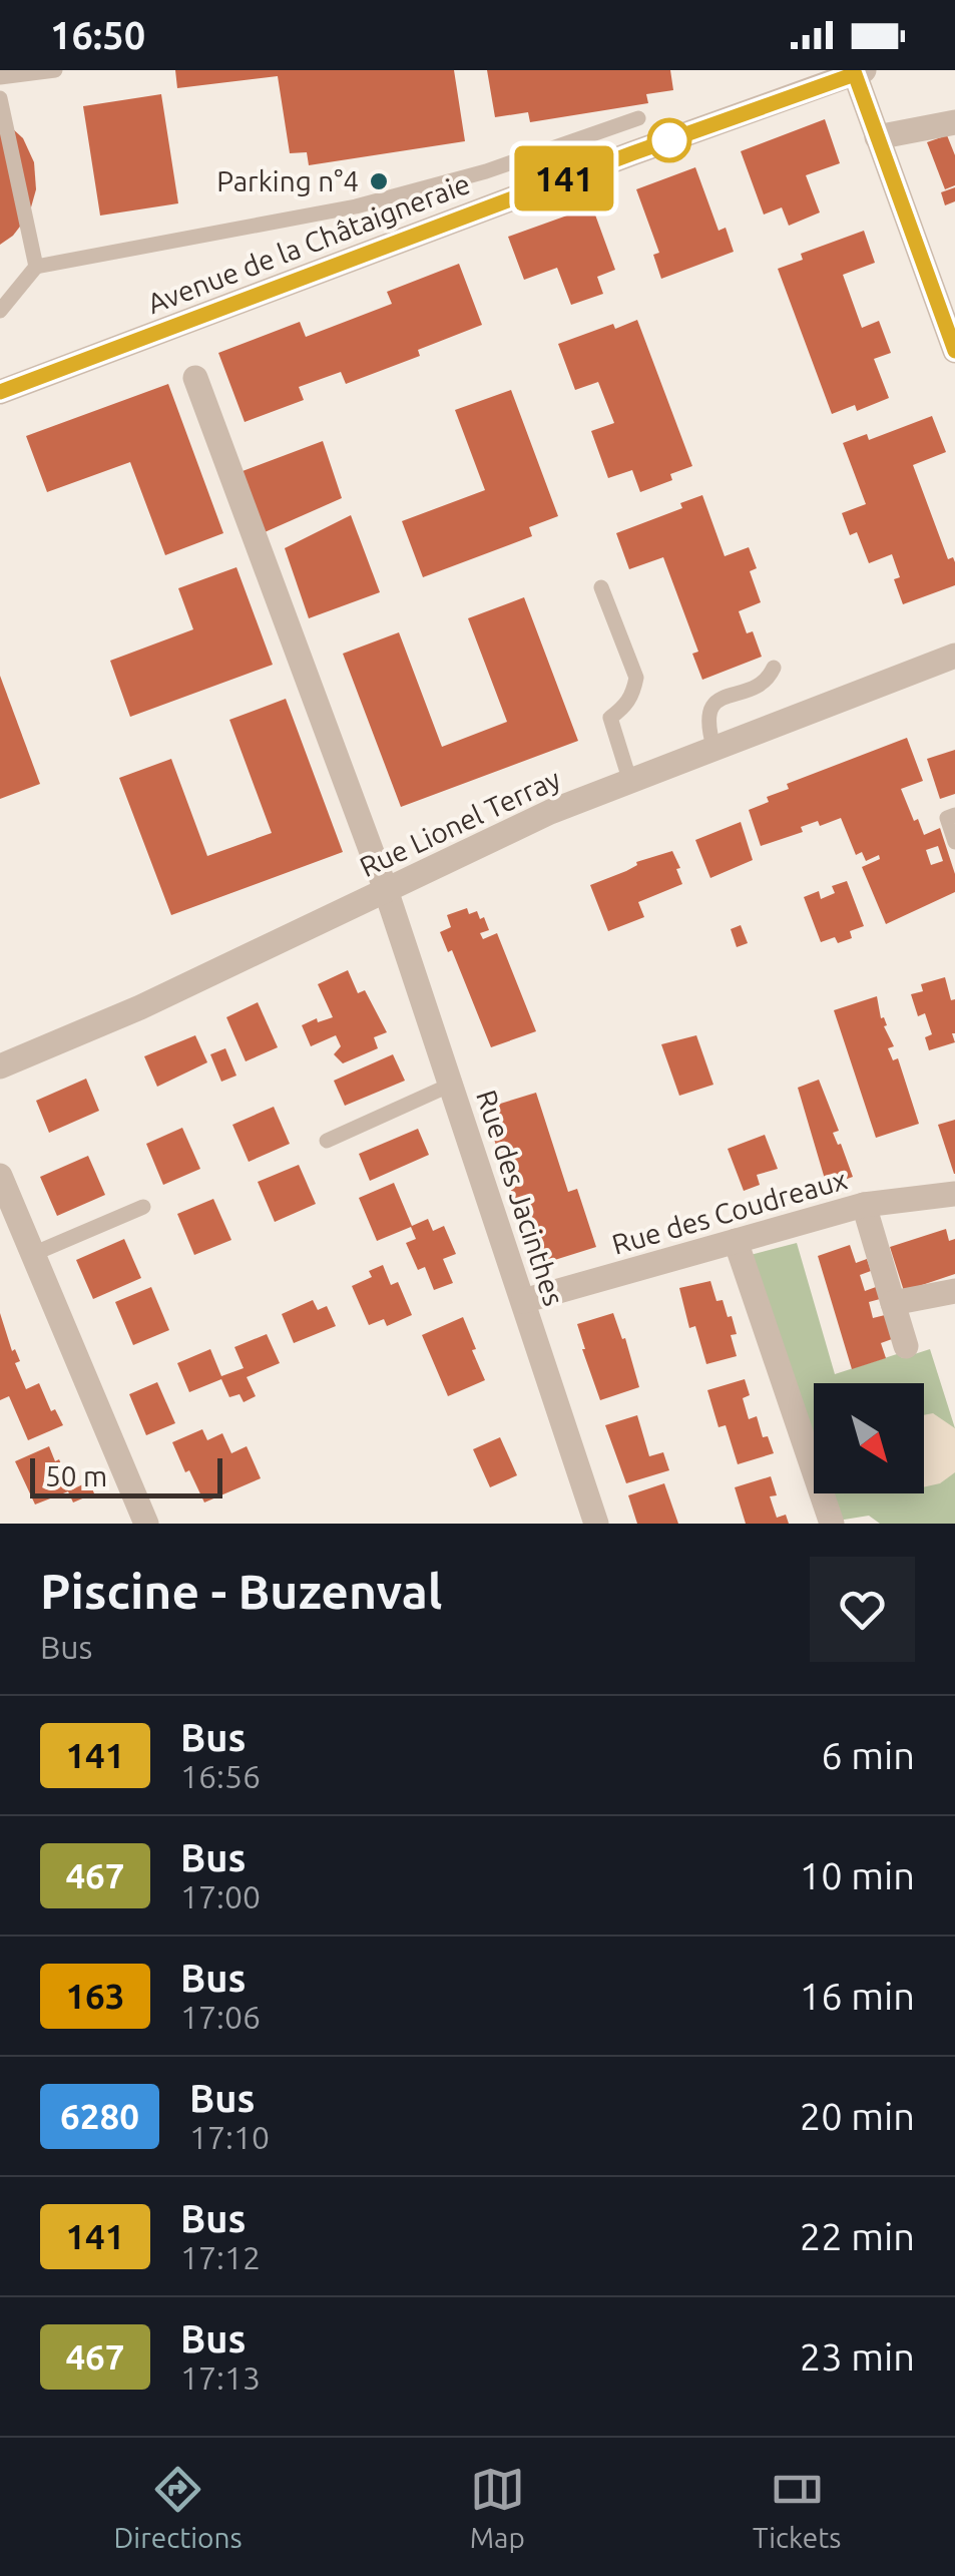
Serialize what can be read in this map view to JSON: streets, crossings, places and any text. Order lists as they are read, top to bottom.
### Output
{
  "streets": {
    "street": [
      "Avenue de la Châtaigneraie",
      "Rue Lionel Terray",
      "Rue des Jacinthes",
      "Rue des Coudreaux"
    ]
  },
  "crossings": [
    ["Rue Lionel Terray", "Rue des Jacinthes"],
    ["Rue des Jacinthes", "Rue des Coudreaux"]
  ],
  "places": ["Parking n°4"],
  "lines": ["bus line 141"],
  "scale_bar": "50 m",
  "north": "bottom right",
  "page": {
    "status": "16:50",
    "on_map": "141",
    "scale": "50 m",
    "heading": ["Piscine - Buzenval", "Bus"],
    "list": [
      {
        "mark": "141",
        "name": "Bus",
        "note": "16:56",
        "value": "6 min"
      },
      {
        "mark": "467",
        "name": "Bus",
        "note": "17:00",
        "value": "10 min"
      },
      {
        "mark": "163",
        "name": "Bus",
        "note": "17:06",
        "value": "16 min"
      },
      {
        "mark": "6280",
        "name": "Bus",
        "note": "17:10",
        "value": "20 min"
      },
      {
        "mark": "141",
        "name": "Bus",
        "note": "17:12",
        "value": "22 min"
      },
      {
        "mark": "467",
        "name": "Bus",
        "note": "17:13",
        "value": "23 min"
      }
    ],
    "tabs": ["Directions", "Map", "Tickets"]
  }
}
